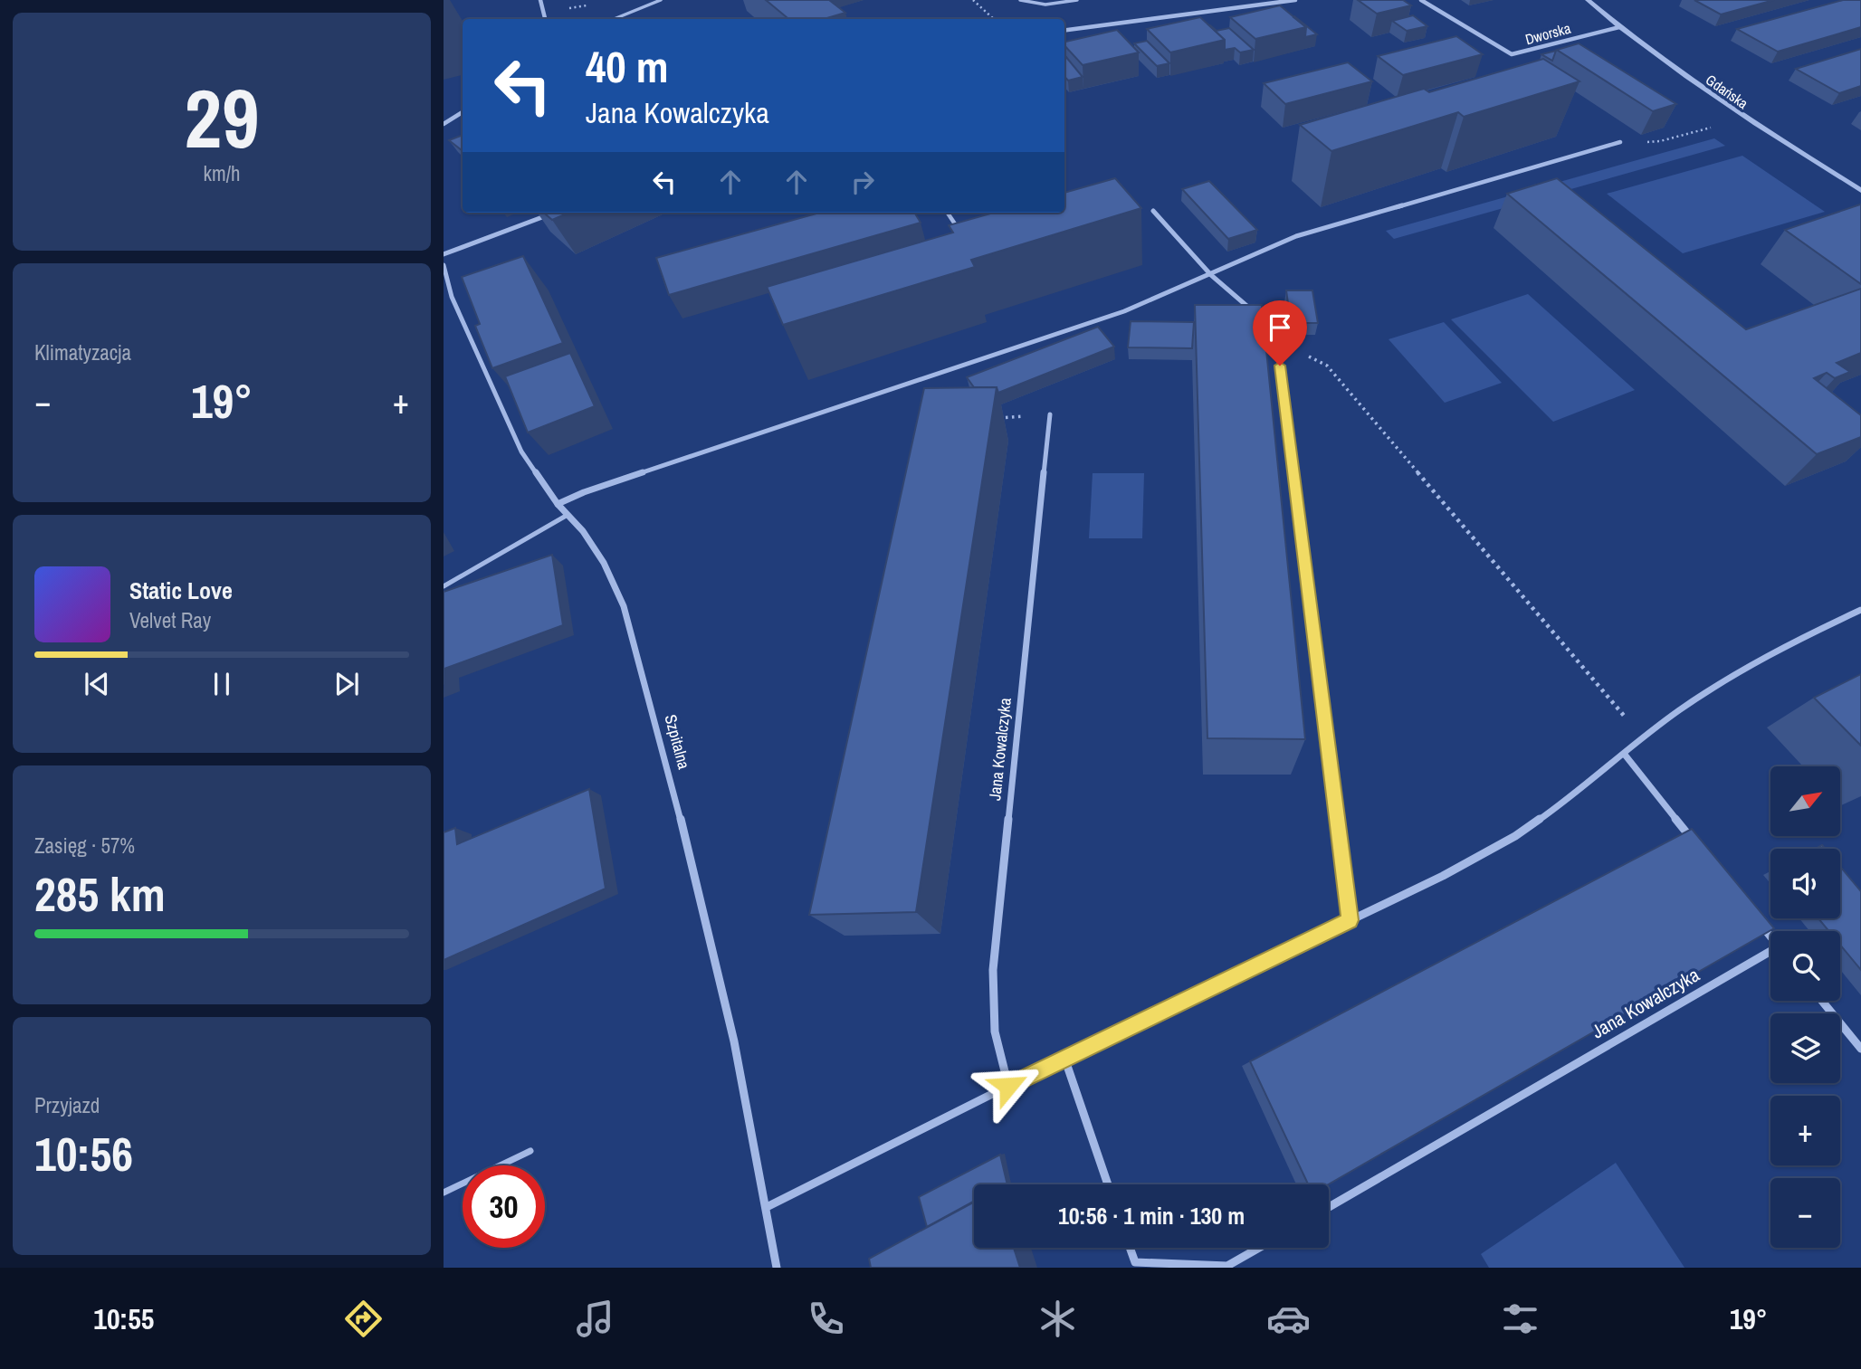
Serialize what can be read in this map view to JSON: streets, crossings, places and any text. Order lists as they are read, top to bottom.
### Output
{
  "streets": {
    "street": [
      "Dworska",
      "Gdańska",
      "Szpitalna",
      "Jana Kowalczyka"
    ]
  },
  "crossings": [
    ["Dworska", "Gdańska"]
  ],
  "north": "top right",
  "page": {
    "tile": [
      ["29", "km/h"],
      "Klimatyzacja",
      ["Zasięg · 57%", "285 km"],
      ["Przyjazd", "10:56"]
    ],
    "turn": ["40 m", "Jana Kowalczyka"],
    "heat": ["−", "19°", "+"],
    "song": ["Static Love", "Velvet Ray"],
    "map_buttons": ["+", "−"],
    "limit": "30",
    "trip": "10:56 · 1 min · 130 m",
    "tabs": ["10:55", "19°"]
  }
}
